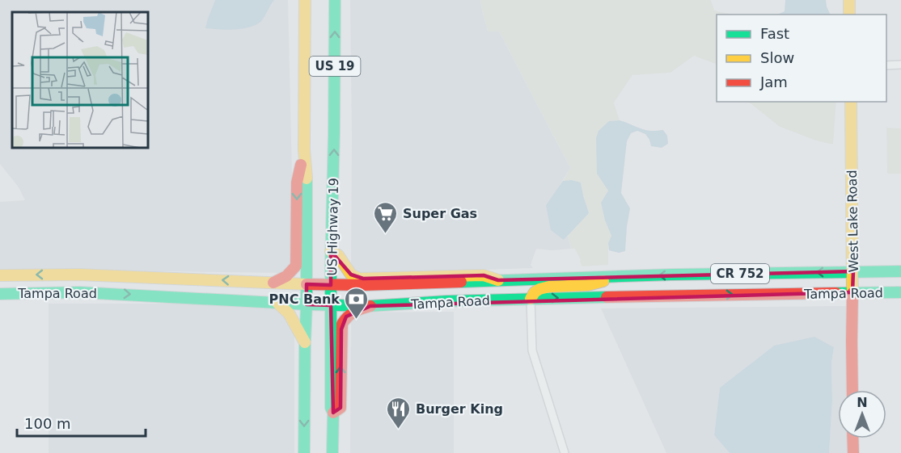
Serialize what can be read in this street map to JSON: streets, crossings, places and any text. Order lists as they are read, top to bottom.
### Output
{
  "streets": {
    "main road": [
      "US 19",
      "West Lake Road",
      "US Highway 19",
      "CR 752",
      "Tampa Road"
    ]
  },
  "crossings": [
    ["West Lake Road", "Tampa Road"],
    ["US Highway 19", "Tampa Road"]
  ],
  "places": {
    "supermarket": ["Super Gas"],
    "bank": ["PNC Bank"],
    "restaurant": ["Burger King"]
  },
  "legend": ["Fast", "Slow", "Jam"],
  "scale_bar": "100 m",
  "north": "top"
}
